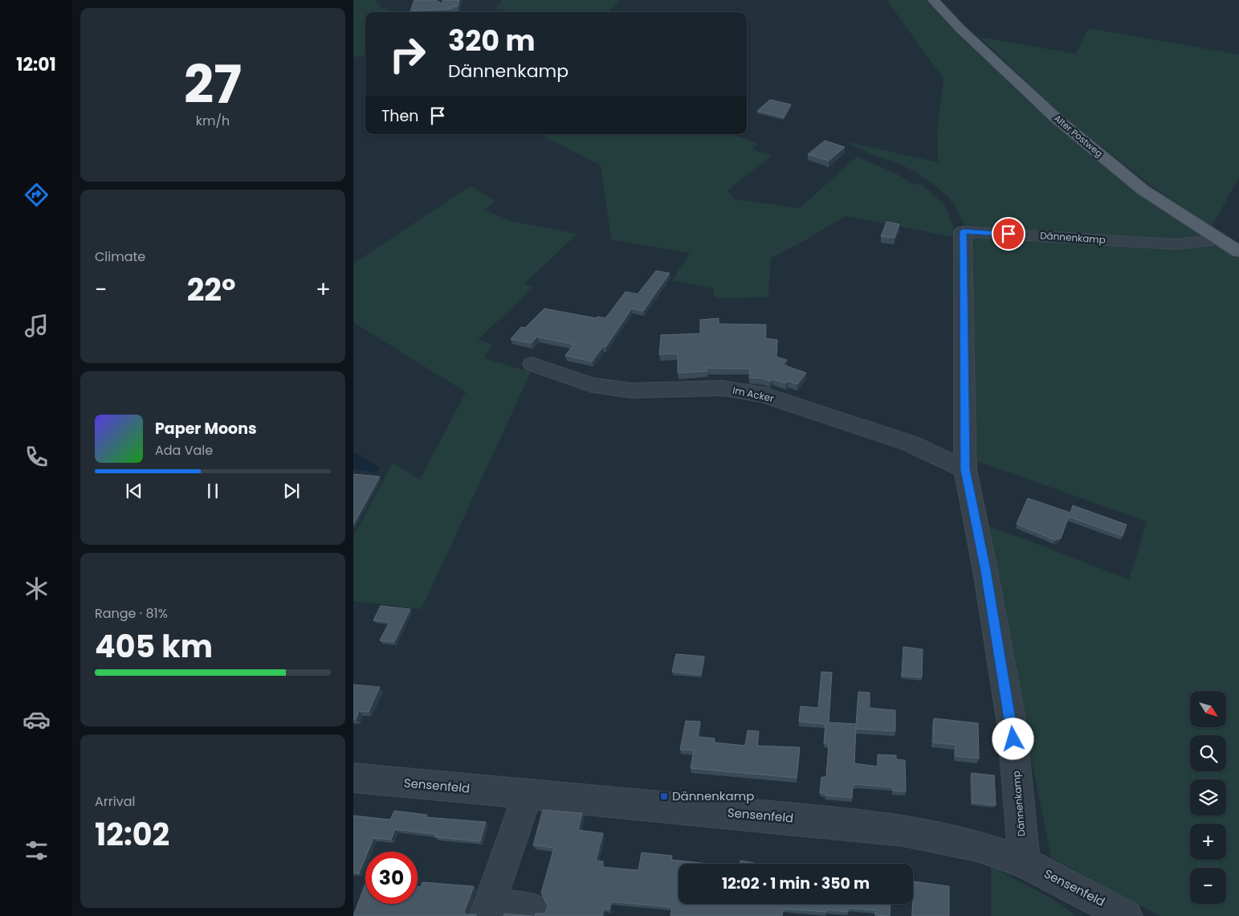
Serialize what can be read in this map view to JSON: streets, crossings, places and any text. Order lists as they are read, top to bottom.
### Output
{
  "streets": {
    "main road": ["Alter Postweg"],
    "street": ["Dännenkamp", "Im Acker", "Sensenfeld"]
  },
  "crossings": [
    ["Alter Postweg", "Dännenkamp"],
    ["Dännenkamp", "Im Acker"],
    ["Dännenkamp", "Sensenfeld"]
  ],
  "places": {
    "transit": ["Dännenkamp"]
  },
  "north": "bottom right",
  "page": {
    "tabs": "12:01",
    "tile": [
      ["27", "km/h"],
      "Climate",
      ["Range · 81%", "405 km"],
      ["Arrival", "12:02"]
    ],
    "turn": ["320 m", "Dännenkamp"],
    "then": "Then",
    "heat": ["−", "22°", "+"],
    "song": ["Paper Moons", "Ada Vale"],
    "map_buttons": ["+", "−"],
    "limit": "30",
    "trip": "12:02 · 1 min · 350 m"
  }
}
